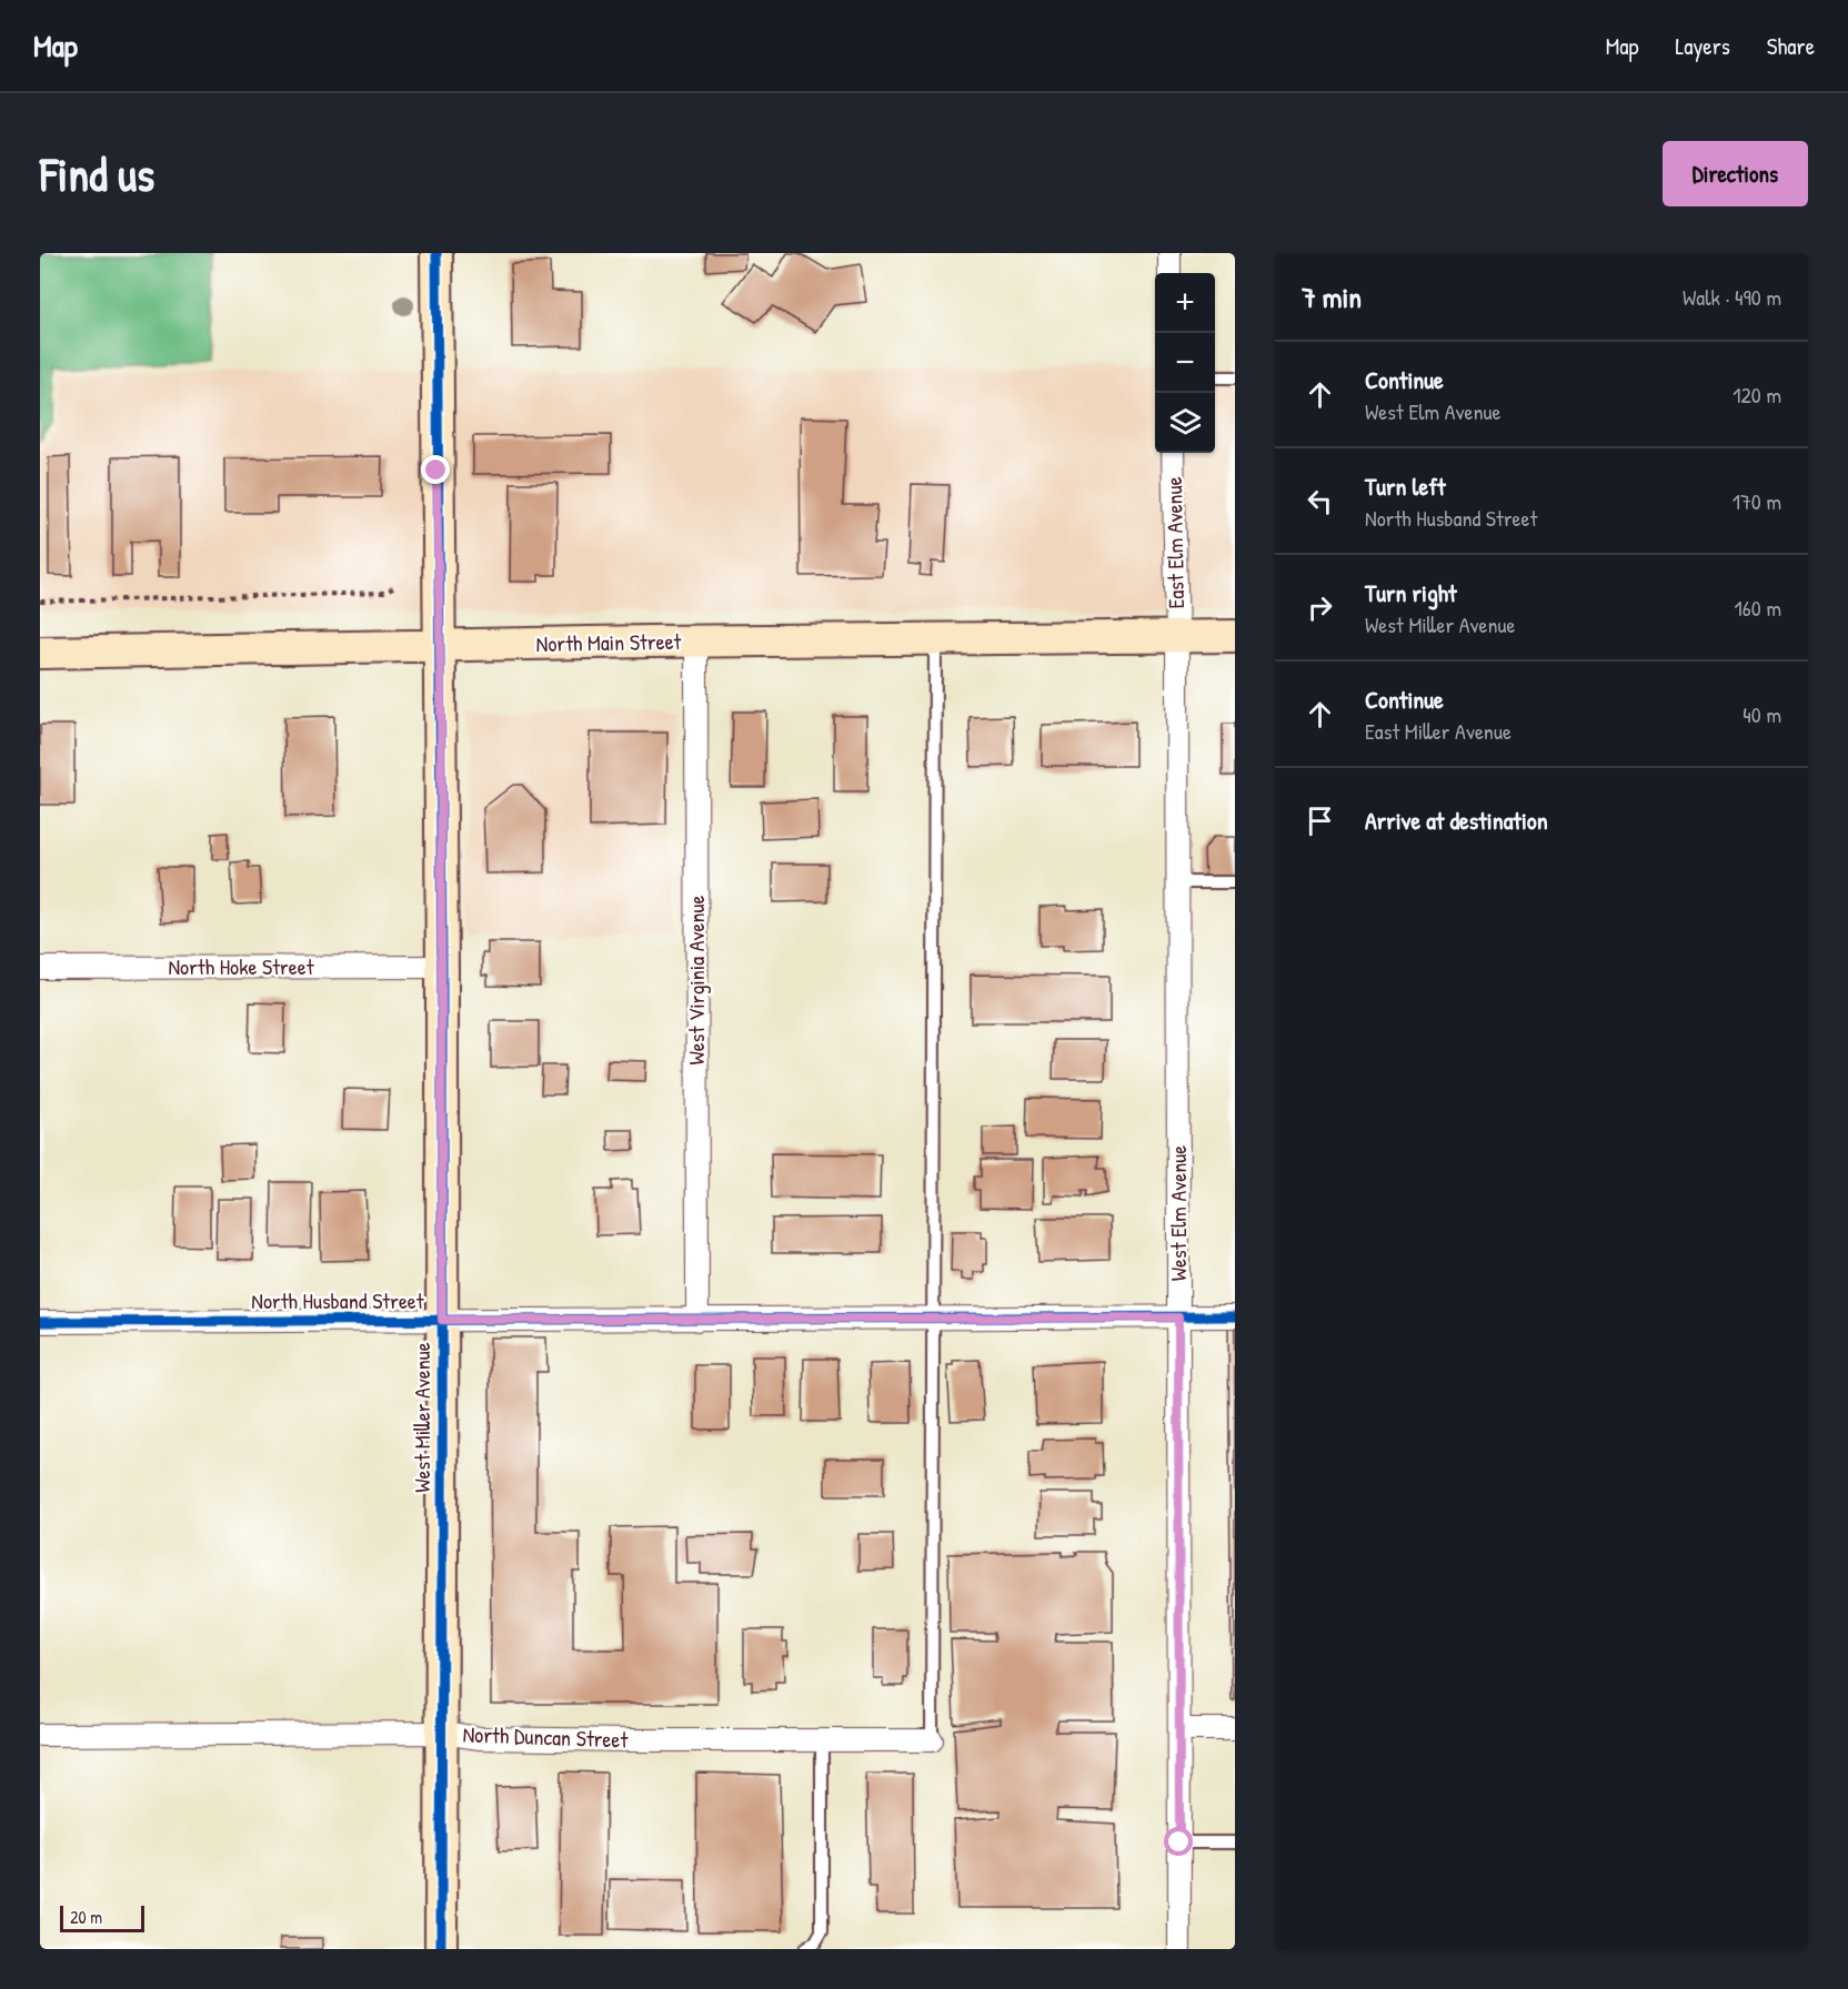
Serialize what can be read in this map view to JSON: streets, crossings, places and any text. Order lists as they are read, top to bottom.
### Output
{
  "streets": {
    "street": [
      "East Elm Avenue",
      "North Main Street",
      "North Hoke Street",
      "West Virginia Avenue",
      "West Elm Avenue",
      "North Husband Street",
      "West Miller Avenue",
      "North Duncan Street"
    ]
  },
  "crossings": [
    ["East Elm Avenue", "North Main Street"],
    ["East Elm Avenue", "West Elm Avenue"],
    ["North Main Street", "West Virginia Avenue"],
    ["North Main Street", "West Elm Avenue"],
    ["North Main Street", "West Miller Avenue"],
    ["North Hoke Street", "West Miller Avenue"],
    ["West Virginia Avenue", "North Husband Street"],
    ["West Elm Avenue", "North Husband Street"],
    ["North Husband Street", "West Miller Avenue"],
    ["West Miller Avenue", "North Duncan Street"]
  ],
  "scale_bar": "20 m",
  "page": {
    "header": "Map",
    "nav": ["Map", "Layers", "Share"],
    "buttons": "Directions",
    "title": "Find us",
    "heading": ["7 min", "Walk · 490 m"],
    "map_buttons": ["+", "−"],
    "list": [
      ["Continue", "West Elm Avenue", "120 m"],
      ["Turn left", "North Husband Street", "170 m"],
      ["Turn right", "West Miller Avenue", "160 m"],
      ["Continue", "East Miller Avenue", "40 m"],
      "Arrive at destination"
    ],
    "scale": "20 m"
  }
}
